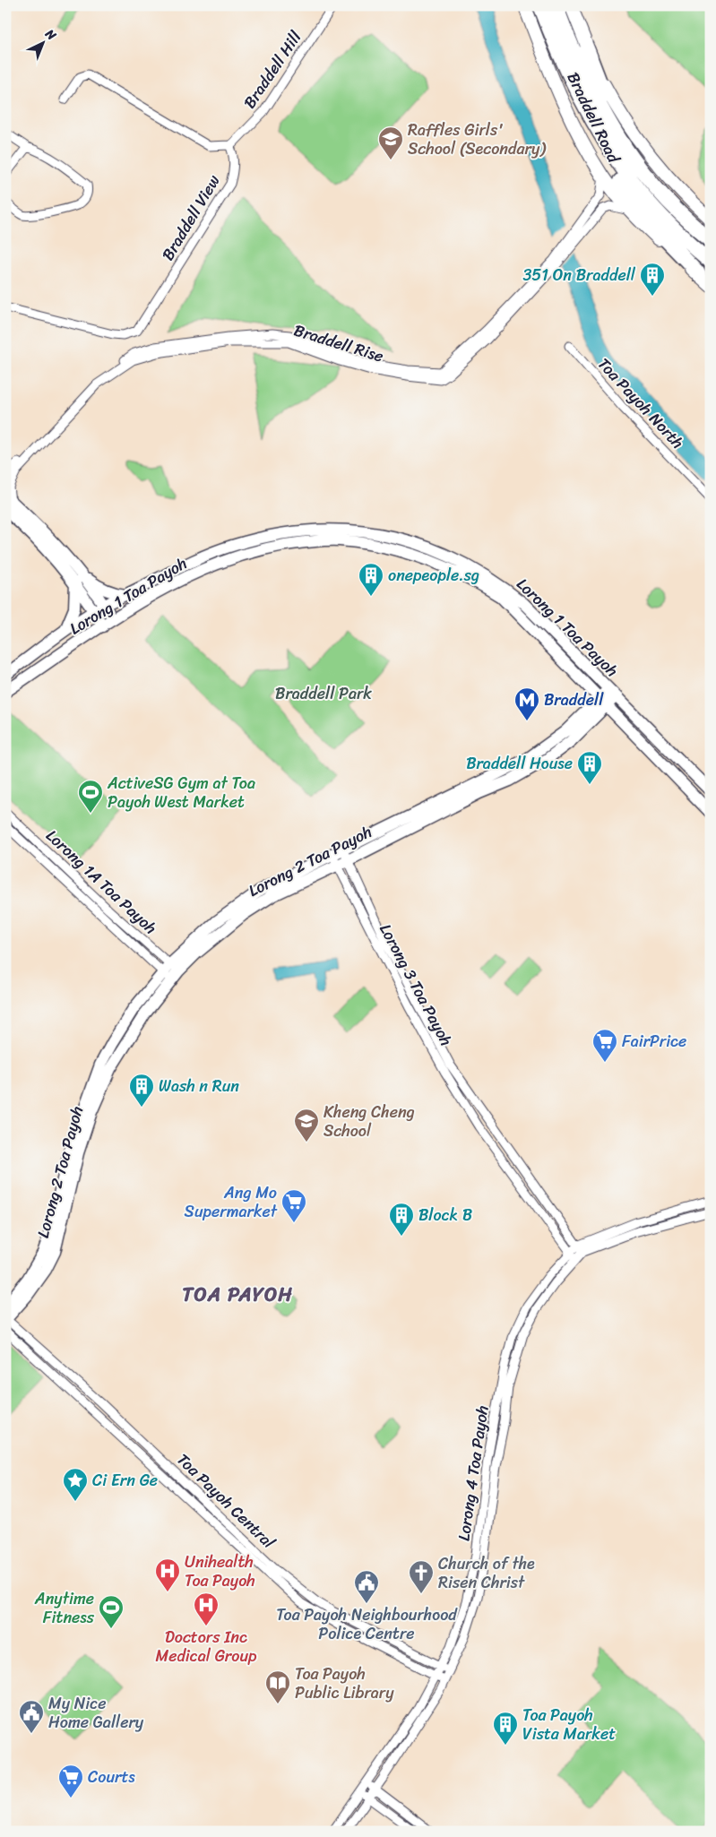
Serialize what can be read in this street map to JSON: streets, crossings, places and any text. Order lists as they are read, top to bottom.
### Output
{
  "streets": {
    "highway": ["Braddell Road"],
    "main road": ["Lorong 1 Toa Payoh", "Lorong 2 Toa Payoh"],
    "street": [
      "Braddell Hill",
      "Braddell View",
      "Braddell Rise",
      "Toa Payoh North",
      "Lorong 1A Toa Payoh",
      "Lorong 3 Toa Payoh",
      "Lorong 4 Toa Payoh",
      "Toa Payoh Central"
    ]
  },
  "crossings": [
    ["Braddell Hill", "Braddell View"],
    ["Braddell Road", "Braddell Rise"],
    ["Lorong 1 Toa Payoh", "Lorong 2 Toa Payoh"],
    ["Lorong 2 Toa Payoh", "Lorong 1A Toa Payoh"],
    ["Lorong 2 Toa Payoh", "Lorong 3 Toa Payoh"],
    ["Lorong 2 Toa Payoh", "Toa Payoh Central"],
    ["Lorong 3 Toa Payoh", "Lorong 4 Toa Payoh"],
    ["Lorong 4 Toa Payoh", "Toa Payoh Central"]
  ],
  "districts": ["TOA PAYOH"],
  "parks": ["Braddell Park"],
  "places": {
    "school or university": ["Raffles Girls' School (Secondary)", "Kheng Cheng School"],
    "building": [
      "351 On Braddell",
      "onepeople.sg",
      "Braddell House",
      "Wash n Run",
      "Block B",
      "Toa Payoh Vista Market"
    ],
    "metro station": ["Braddell"],
    "sports": ["ActiveSG Gym at Toa Payoh West Market", "Anytime Fitness"],
    "supermarket": ["FairPrice", "Ang Mo Supermarket", "Courts"],
    "place": ["Ci Ern Ge"],
    "hospital": ["Unihealth Toa Payoh", "Doctors Inc Medical Group"],
    "church": ["Church of the Risen Christ"],
    "public building": ["Toa Payoh Neighbourhood Police Centre", "My Nice Home Gallery"],
    "library": ["Toa Payoh Public Library"]
  },
  "north": "top right"
}
